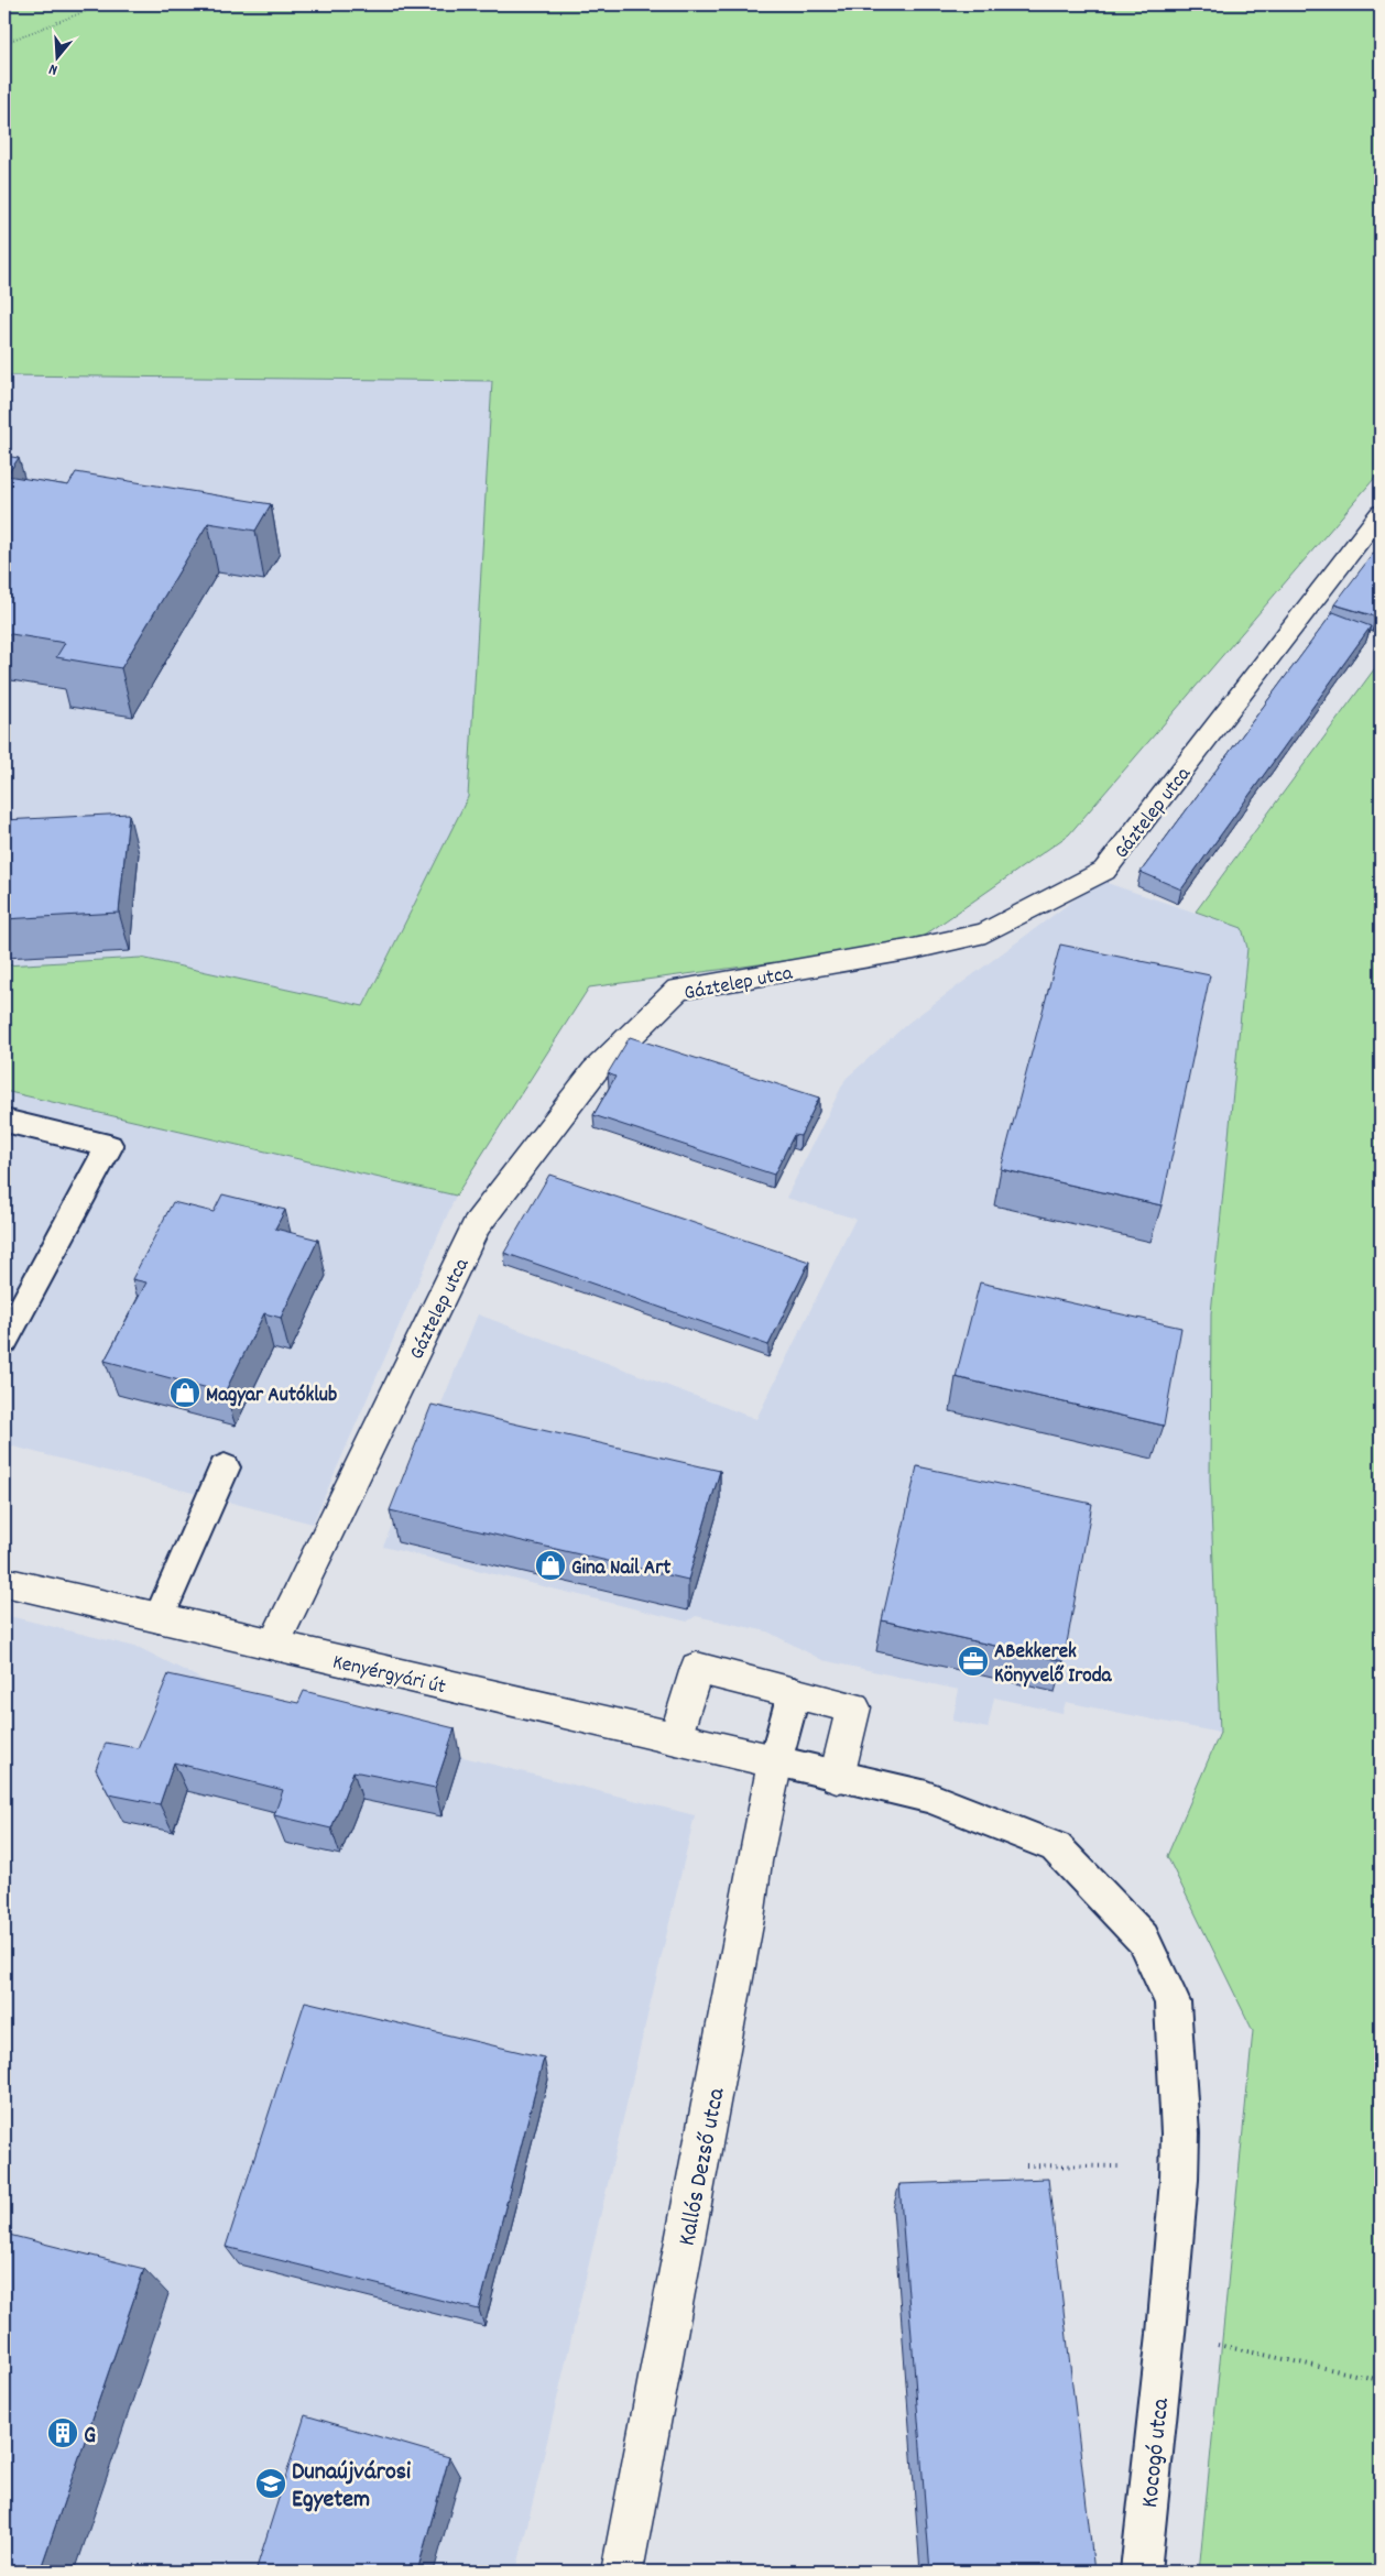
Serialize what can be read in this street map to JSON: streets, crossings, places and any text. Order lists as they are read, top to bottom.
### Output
{
  "streets": {
    "street": ["Gáztelep utca", "Kenyérgyári út", "Kallós Dezső utca"],
    "lane": ["Kocogó utca"]
  },
  "crossings": [
    ["Gáztelep utca", "Kenyérgyári út"],
    ["Kenyérgyári út", "Kallós Dezső utca"],
    ["Kenyérgyári út", "Kocogó utca"],
    ["Kallós Dezső utca", "Kocogó utca"]
  ],
  "places": {
    "shop": ["Magyar Autóklub", "Gina Nail Art"],
    "office": ["ABekkerek Könyvelő Iroda"],
    "building": ["G"],
    "school or university": ["Dunaújvárosi Egyetem"]
  },
  "north": "bottom"
}
